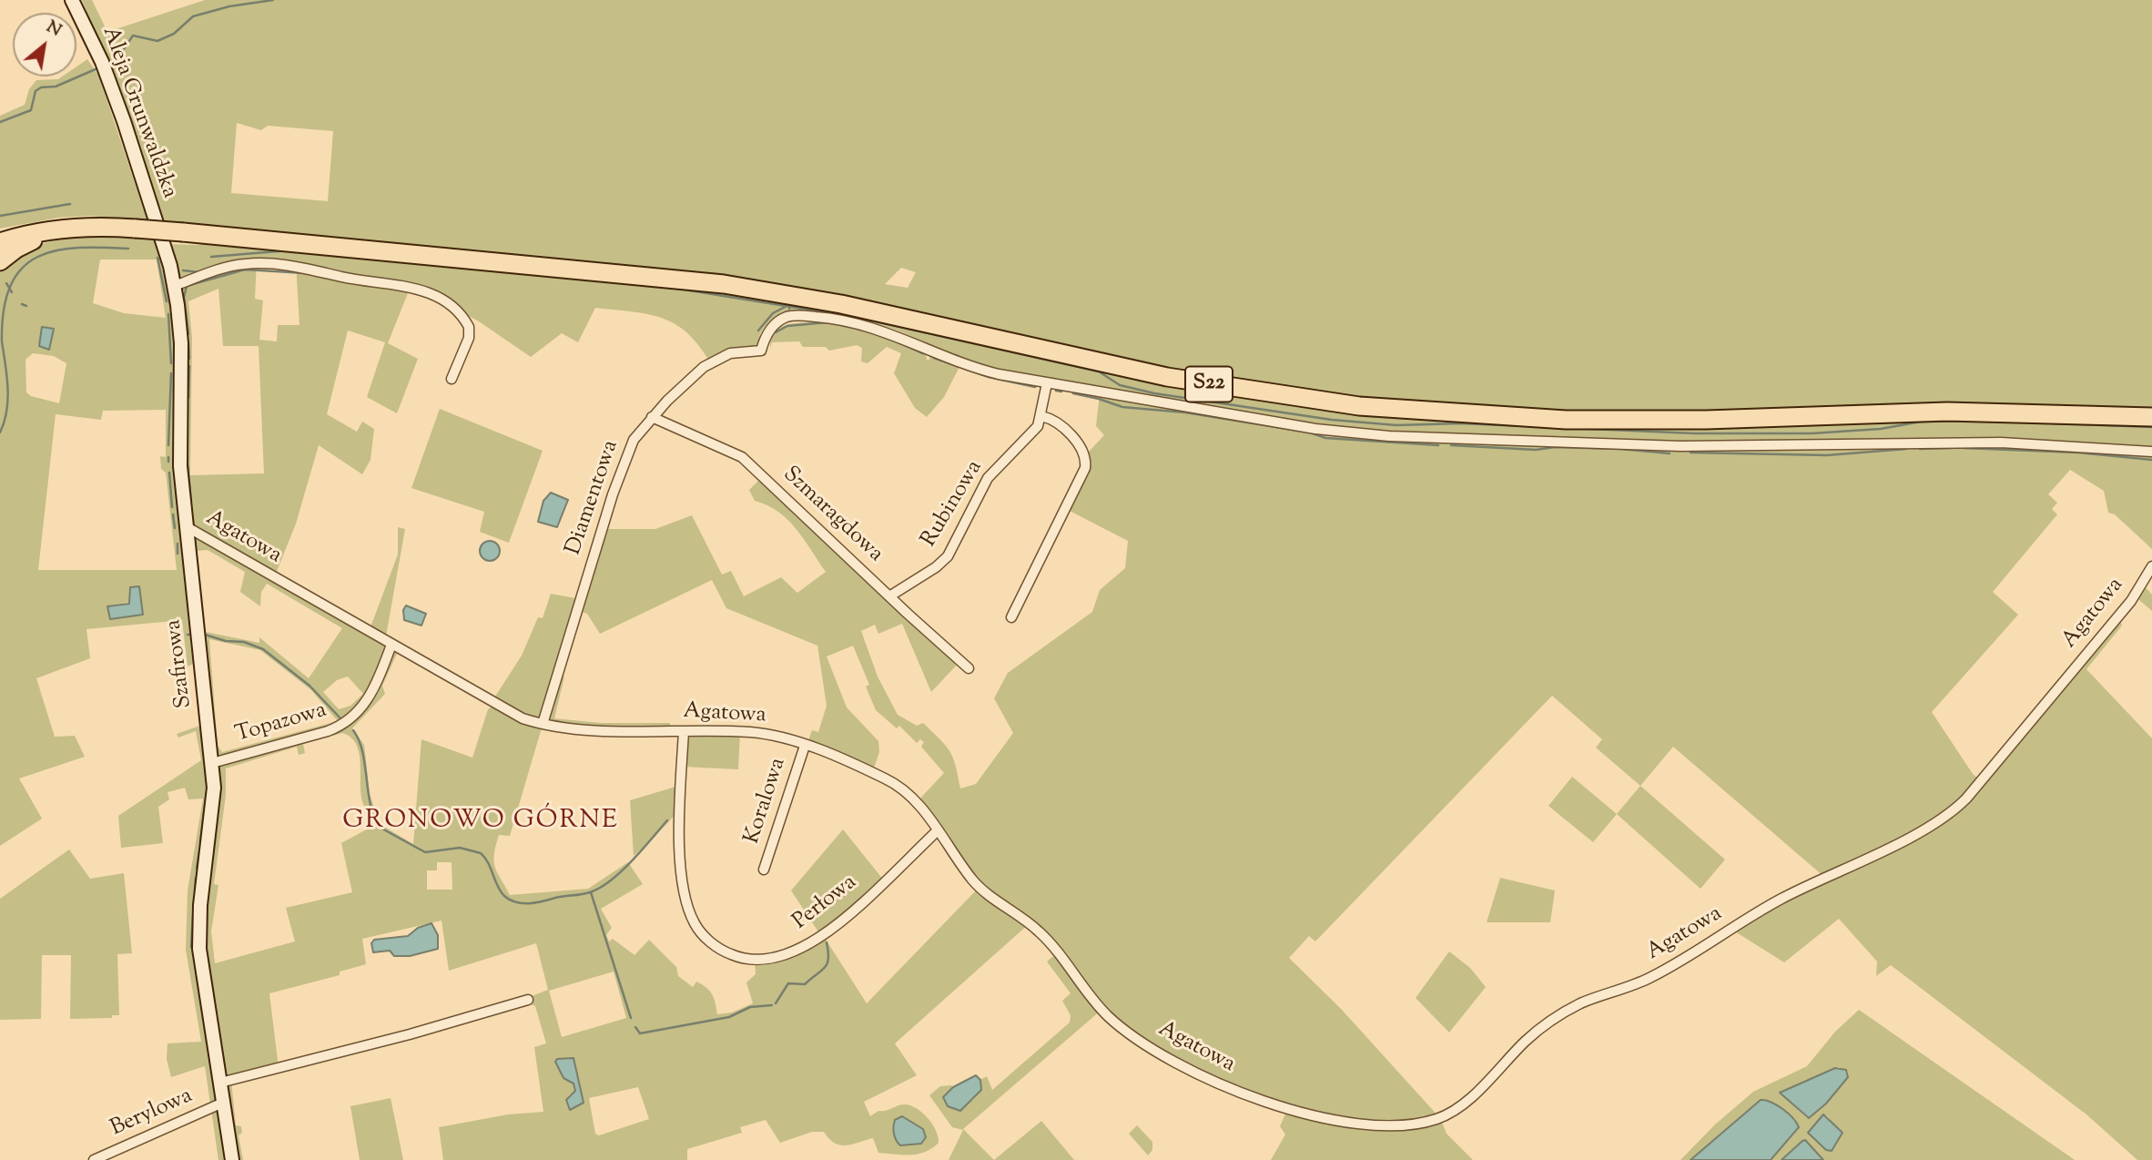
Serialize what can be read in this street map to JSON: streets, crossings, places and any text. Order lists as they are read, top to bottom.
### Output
{
  "streets": {
    "highway": ["S22"],
    "street": [
      "Aleja Grunwaldzka",
      "Diamentowa",
      "Rubinowa",
      "Szmaragdowa",
      "Agatowa",
      "Szafirowa",
      "Topazowa",
      "Koralowa",
      "Perłowa",
      "Berylowa"
    ]
  },
  "crossings": [
    ["Aleja Grunwaldzka", "Szafirowa"],
    ["Diamentowa", "Rubinowa"],
    ["Diamentowa", "Szmaragdowa"],
    ["Diamentowa", "Agatowa"],
    ["Rubinowa", "Szmaragdowa"],
    ["Agatowa", "Szafirowa"],
    ["Agatowa", "Topazowa"],
    ["Agatowa", "Koralowa"],
    ["Agatowa", "Perłowa"],
    ["Szafirowa", "Topazowa"],
    ["Szafirowa", "Berylowa"]
  ],
  "districts": ["GRONOWO GÓRNE"],
  "north": "top right"
}
